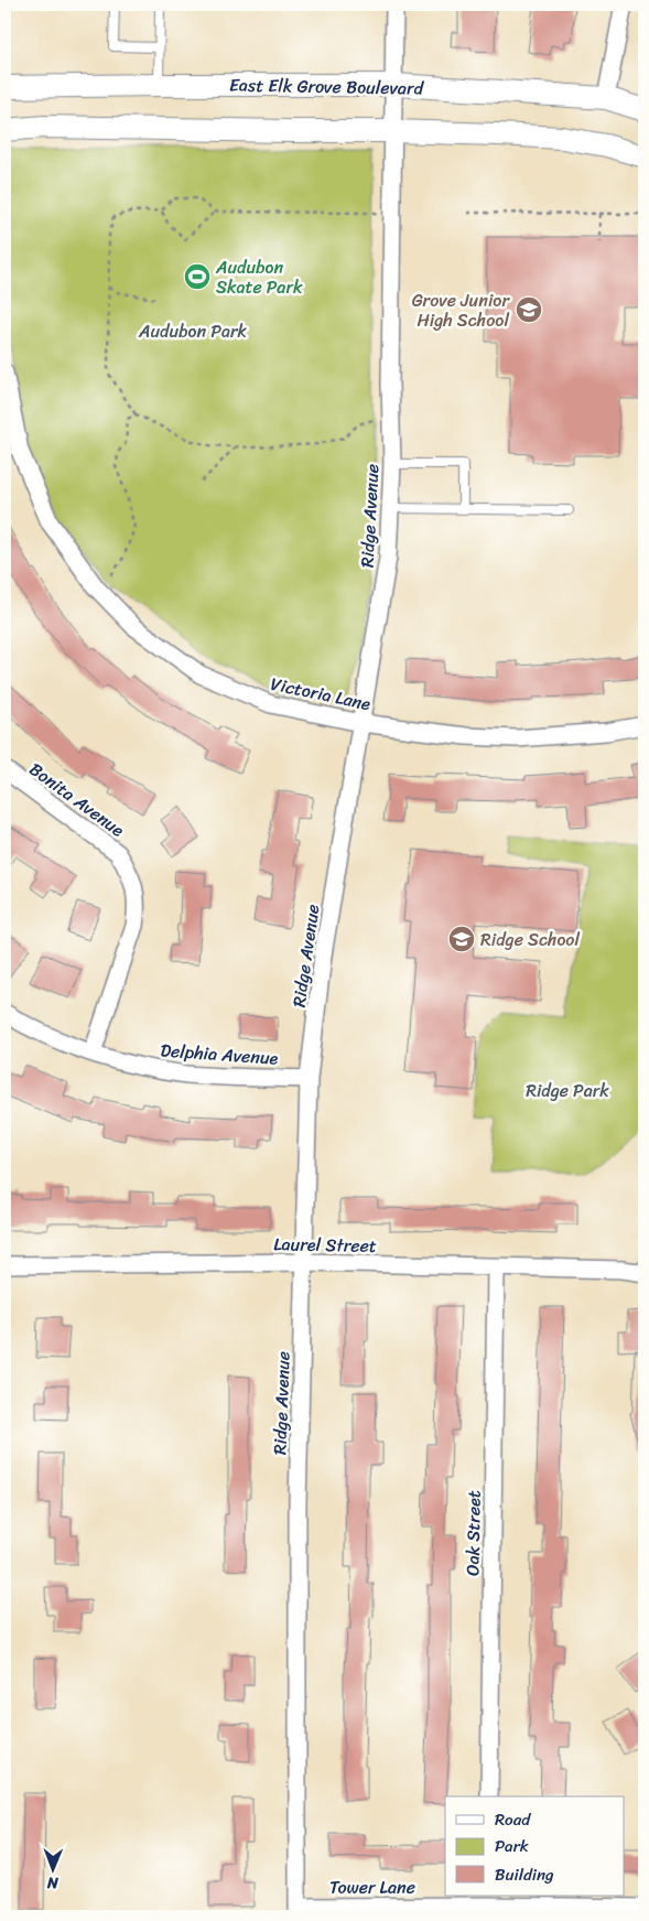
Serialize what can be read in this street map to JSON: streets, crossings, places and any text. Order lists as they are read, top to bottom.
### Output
{
  "streets": {
    "street": [
      "East Elk Grove Boulevard",
      "Ridge Avenue",
      "Victoria Lane",
      "Bonita Avenue",
      "Delphia Avenue",
      "Laurel Street",
      "Oak Street",
      "Tower Lane"
    ]
  },
  "crossings": [
    ["East Elk Grove Boulevard", "Ridge Avenue"],
    ["Ridge Avenue", "Victoria Lane"],
    ["Ridge Avenue", "Delphia Avenue"],
    ["Ridge Avenue", "Laurel Street"],
    ["Ridge Avenue", "Tower Lane"],
    ["Bonita Avenue", "Delphia Avenue"],
    ["Laurel Street", "Oak Street"]
  ],
  "parks": ["Audubon Park", "Ridge Park"],
  "places": {
    "sports": ["Audubon Skate Park"],
    "school or university": ["Grove Junior High School", "Ridge School"]
  },
  "legend": ["Road", "Park", "Building"],
  "north": "bottom"
}
